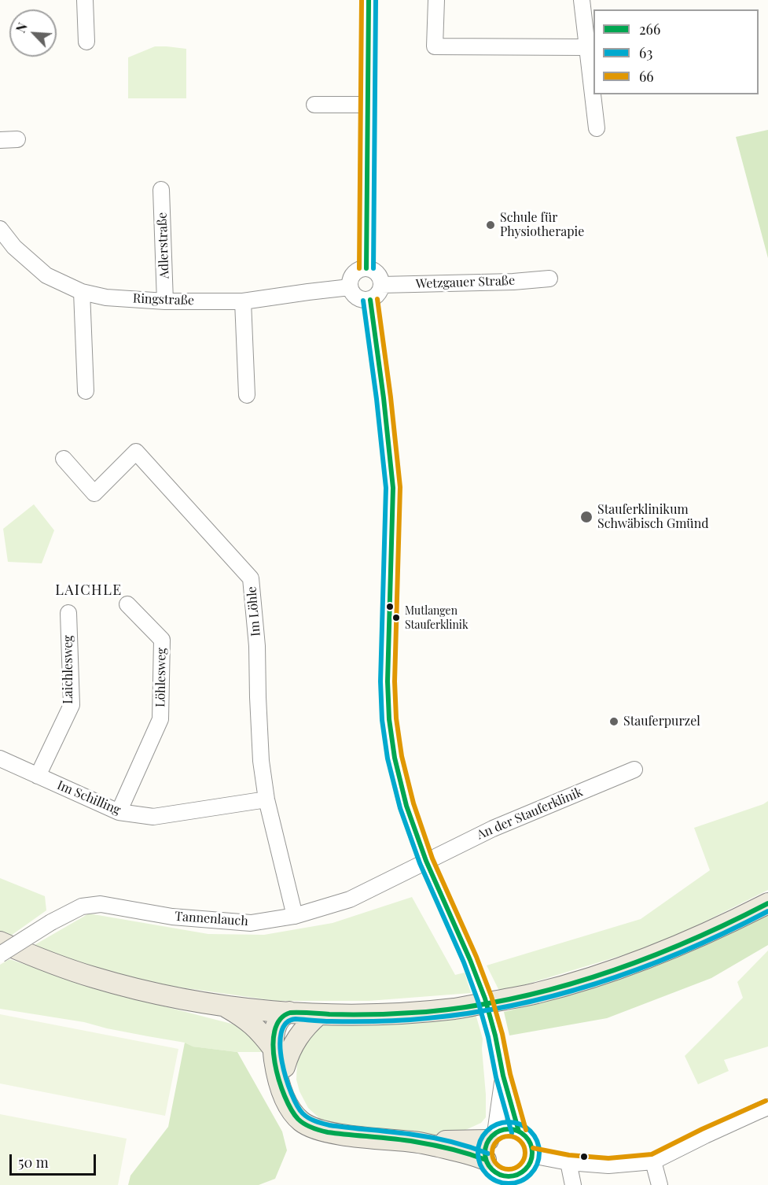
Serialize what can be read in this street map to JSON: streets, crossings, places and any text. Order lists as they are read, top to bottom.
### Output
{
  "streets": {
    "street": [
      "Adlerstraße",
      "Wetzgauer Straße",
      "Ringstraße",
      "Im Löhle",
      "Laichlesweg",
      "Löhlesweg",
      "Im Schilling",
      "An der Stauferklinik",
      "Tannenlauch"
    ]
  },
  "crossings": [
    ["Adlerstraße", "Ringstraße"],
    ["Wetzgauer Straße", "Ringstraße"],
    ["Im Löhle", "Im Schilling"],
    ["Im Löhle", "Tannenlauch"],
    ["Laichlesweg", "Im Schilling"],
    ["Löhlesweg", "Im Schilling"],
    ["An der Stauferklinik", "Tannenlauch"]
  ],
  "districts": ["LAICHLE"],
  "places": [
    "Schule für Physiotherapie",
    "Stauferklinikum Schwäbisch Gmünd",
    "Mutlangen Stauferklinik",
    "Stauferpurzel"
  ],
  "lines": ["transit line 266", "transit line 63", "transit line 66"],
  "legend": ["266", "63", "66"],
  "scale_bar": "50 m",
  "north": "top left"
}
